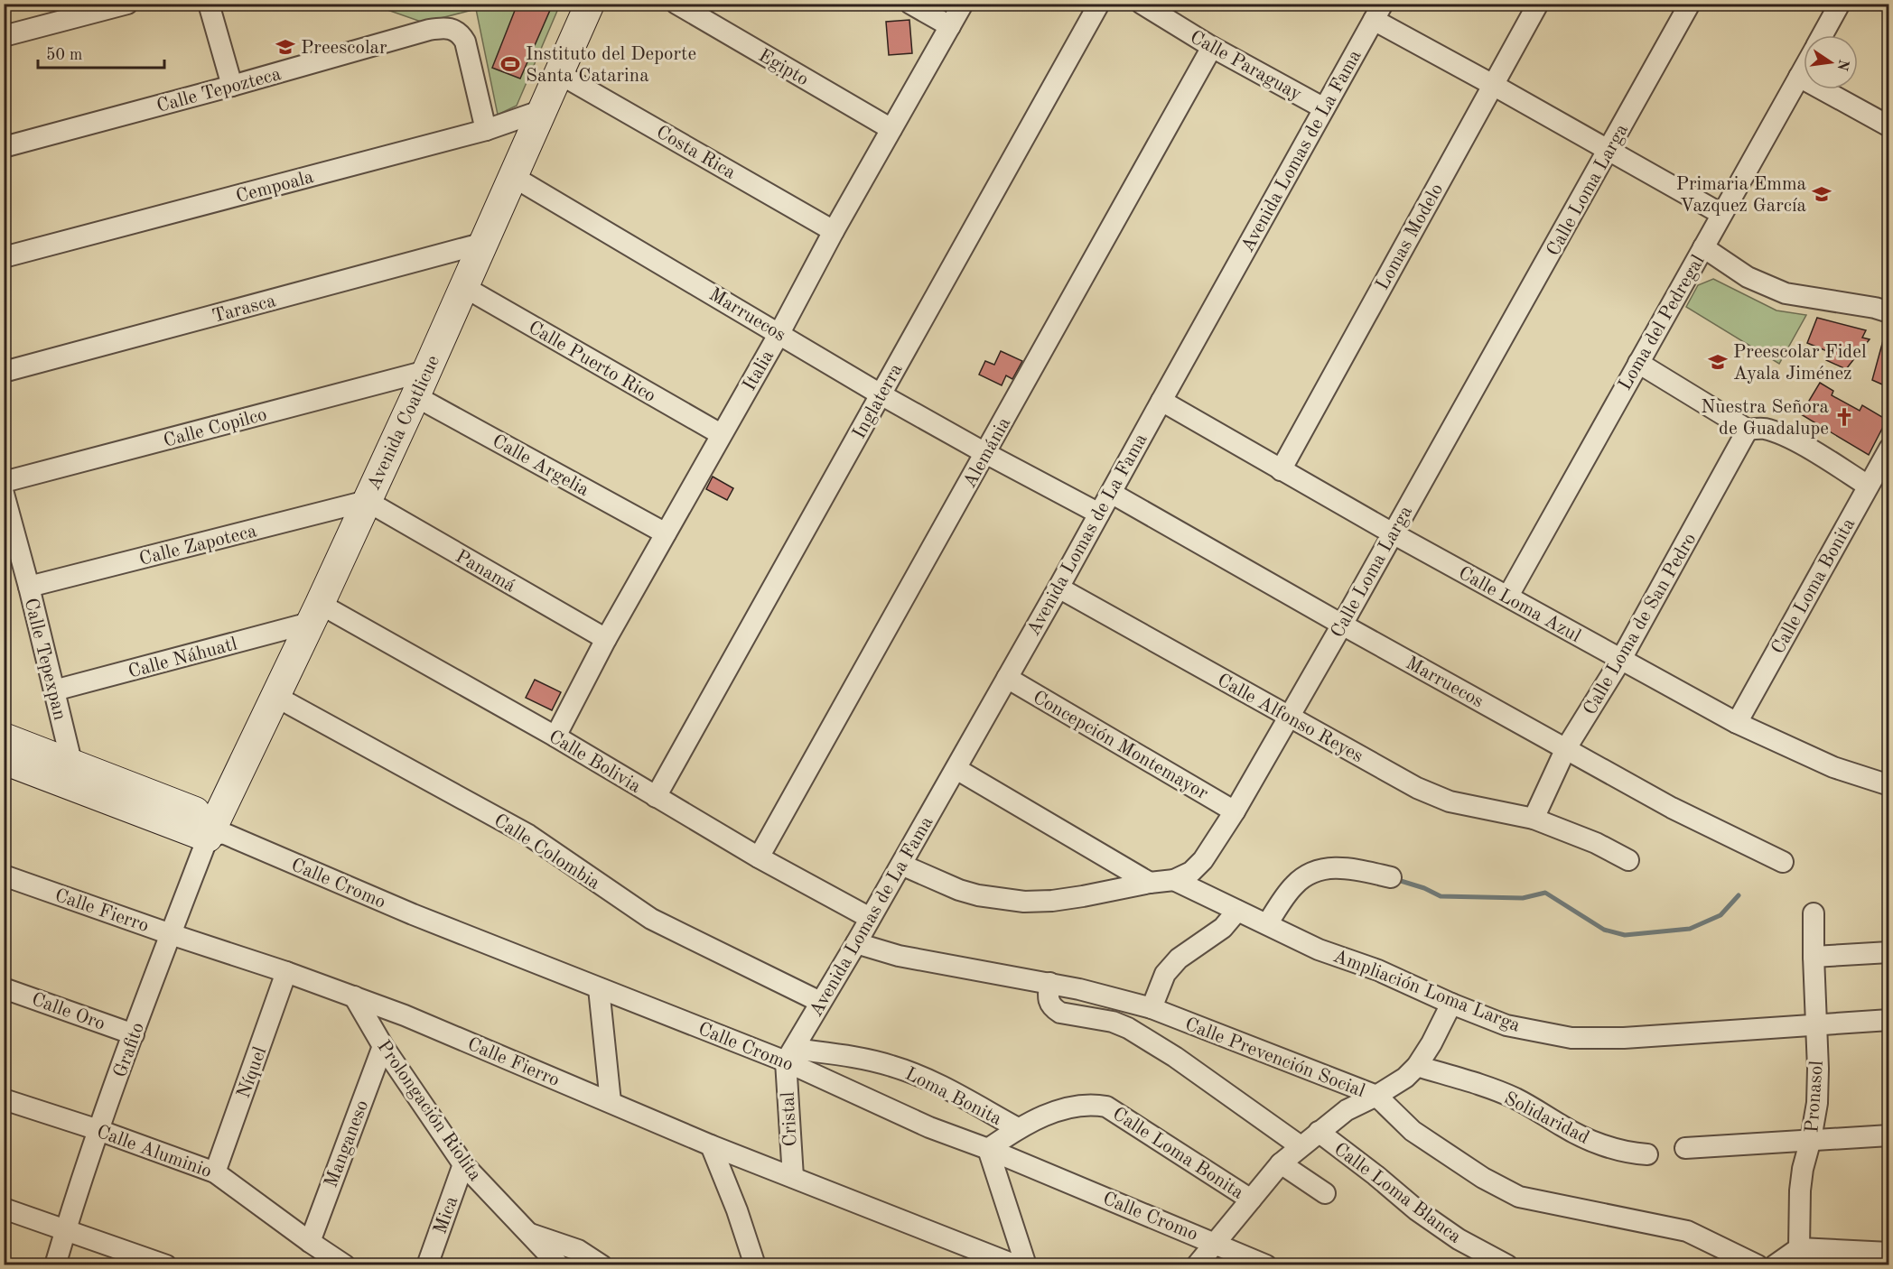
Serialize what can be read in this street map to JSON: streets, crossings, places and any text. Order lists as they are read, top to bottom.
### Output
{
  "streets": {
    "street": [
      "Calle Paraguay",
      "Egipto",
      "Calle Tepozteca",
      "Avenida Lomas de La Fama",
      "Costa Rica",
      "Cempoala",
      "Calle Loma Larga",
      "Lomas Modelo",
      "Tarasca",
      "Marruecos",
      "Loma del Pedregal",
      "Calle Puerto Rico",
      "Italia",
      "Inglaterra",
      "Avenida Coatlicue",
      "Calle Copilco",
      "Alemánia",
      "Calle Argelia",
      "Calle Zapoteca",
      "Panamá",
      "Calle Loma Bonita",
      "Calle Loma Azul",
      "Calle Loma de San Pedro",
      "Calle Náhuatl",
      "Calle Tepexpan",
      "Calle Alfonso Reyes",
      "Concepción Montemayor",
      "Calle Bolivia",
      "Calle Colombia",
      "Calle Cromo",
      "Calle Fierro",
      "Ampliación Loma Larga",
      "Calle Oro",
      "Grafito",
      "Calle Prevención Social",
      "Níquel",
      "Loma Bonita",
      "Pronasol",
      "Prolongación Riolita",
      "Solidaridad",
      "Cristal",
      "Manganeso",
      "Calle Aluminio",
      "Calle Loma Blanca",
      "Mica"
    ]
  },
  "crossings": [
    ["Calle Paraguay", "Avenida Lomas de La Fama"],
    ["Calle Paraguay", "Alemánia"],
    ["Egipto", "Italia"],
    ["Calle Tepozteca", "Cempoala"],
    ["Avenida Lomas de La Fama", "Calle Loma Larga"],
    ["Avenida Lomas de La Fama", "Marruecos"],
    ["Avenida Lomas de La Fama", "Calle Loma Azul"],
    ["Avenida Lomas de La Fama", "Calle Alfonso Reyes"],
    ["Avenida Lomas de La Fama", "Concepción Montemayor"],
    ["Avenida Lomas de La Fama", "Calle Bolivia"],
    ["Avenida Lomas de La Fama", "Calle Colombia"],
    ["Avenida Lomas de La Fama", "Calle Cromo"],
    ["Avenida Lomas de La Fama", "Calle Prevención Social"],
    ["Avenida Lomas de La Fama", "Loma Bonita"],
    ["Avenida Lomas de La Fama", "Cristal"],
    ["Costa Rica", "Italia"],
    ["Costa Rica", "Avenida Coatlicue"],
    ["Cempoala", "Avenida Coatlicue"],
    ["Calle Loma Larga", "Marruecos"],
    ["Calle Loma Larga", "Calle Loma Azul"],
    ["Calle Loma Larga", "Calle Alfonso Reyes"],
    ["Calle Loma Larga", "Concepción Montemayor"],
    ["Calle Loma Larga", "Ampliación Loma Larga"],
    ["Lomas Modelo", "Calle Loma Azul"],
    ["Tarasca", "Avenida Coatlicue"],
    ["Marruecos", "Italia"],
    ["Marruecos", "Inglaterra"],
    ["Marruecos", "Avenida Coatlicue"],
    ["Marruecos", "Alemánia"],
    ["Marruecos", "Calle Loma de San Pedro"],
    ["Loma del Pedregal", "Calle Loma Azul"],
    ["Calle Puerto Rico", "Italia"],
    ["Calle Puerto Rico", "Avenida Coatlicue"],
    ["Italia", "Calle Argelia"],
    ["Italia", "Panamá"],
    ["Italia", "Calle Bolivia"],
    ["Inglaterra", "Calle Bolivia"],
    ["Avenida Coatlicue", "Calle Copilco"],
    ["Avenida Coatlicue", "Calle Argelia"],
    ["Avenida Coatlicue", "Calle Zapoteca"],
    ["Avenida Coatlicue", "Panamá"],
    ["Avenida Coatlicue", "Calle Náhuatl"],
    ["Avenida Coatlicue", "Calle Bolivia"],
    ["Avenida Coatlicue", "Calle Colombia"],
    ["Avenida Coatlicue", "Calle Cromo"],
    ["Avenida Coatlicue", "Grafito"],
    ["Calle Copilco", "Calle Argelia"],
    ["Alemánia", "Calle Bolivia"],
    ["Calle Zapoteca", "Panamá"],
    ["Calle Zapoteca", "Calle Tepexpan"],
    ["Calle Loma Bonita", "Calle Loma Azul"],
    ["Calle Loma Bonita", "Calle Cromo"],
    ["Calle Loma Bonita", "Loma Bonita"],
    ["Calle Loma Azul", "Calle Loma de San Pedro"],
    ["Calle Loma de San Pedro", "Calle Alfonso Reyes"],
    ["Calle Náhuatl", "Calle Tepexpan"],
    ["Calle Náhuatl", "Calle Bolivia"],
    ["Calle Tepexpan", "Calle Cromo"],
    ["Calle Cromo", "Grafito"],
    ["Calle Cromo", "Loma Bonita"],
    ["Calle Cromo", "Cristal"],
    ["Calle Fierro", "Grafito"],
    ["Calle Fierro", "Níquel"],
    ["Calle Fierro", "Prolongación Riolita"],
    ["Calle Fierro", "Cristal"],
    ["Ampliación Loma Larga", "Pronasol"],
    ["Calle Oro", "Grafito"],
    ["Grafito", "Calle Aluminio"],
    ["Níquel", "Calle Aluminio"],
    ["Loma Bonita", "Cristal"],
    ["Prolongación Riolita", "Manganeso"],
    ["Prolongación Riolita", "Mica"],
    ["Manganeso", "Calle Aluminio"]
  ],
  "places": {
    "school or university": ["Preescolar", "Primaria Emma Vazquez García", "Preescolar Fidel Ayala Jiménez"],
    "sports": ["Instituto del Deporte Santa Catarina"],
    "church": ["Nuestra Señora de Guadalupe"]
  },
  "scale_bar": "50 m",
  "north": "right"
}
